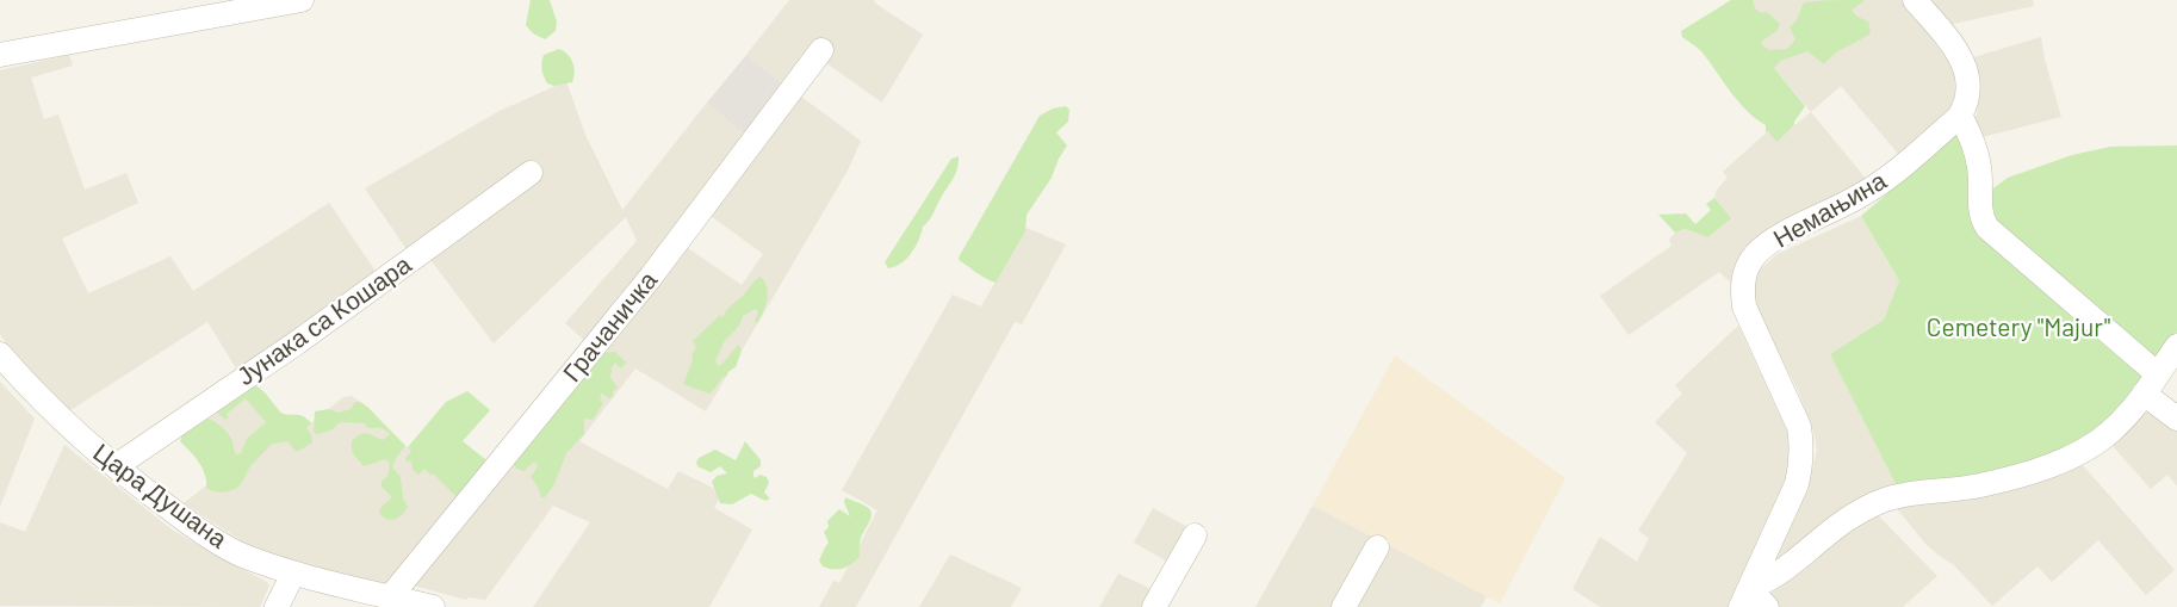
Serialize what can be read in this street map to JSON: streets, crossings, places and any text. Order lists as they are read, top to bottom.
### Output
{
  "streets": {
    "street": [
      "Немањина",
      "Јунака са Кошара",
      "Грачаничка",
      "Цара Душана"
    ]
  },
  "crossings": [
    ["Јунака са Кошара", "Цара Душана"],
    ["Грачаничка", "Цара Душана"]
  ],
  "parks": ["Cemetery \"Majur\""]
}
